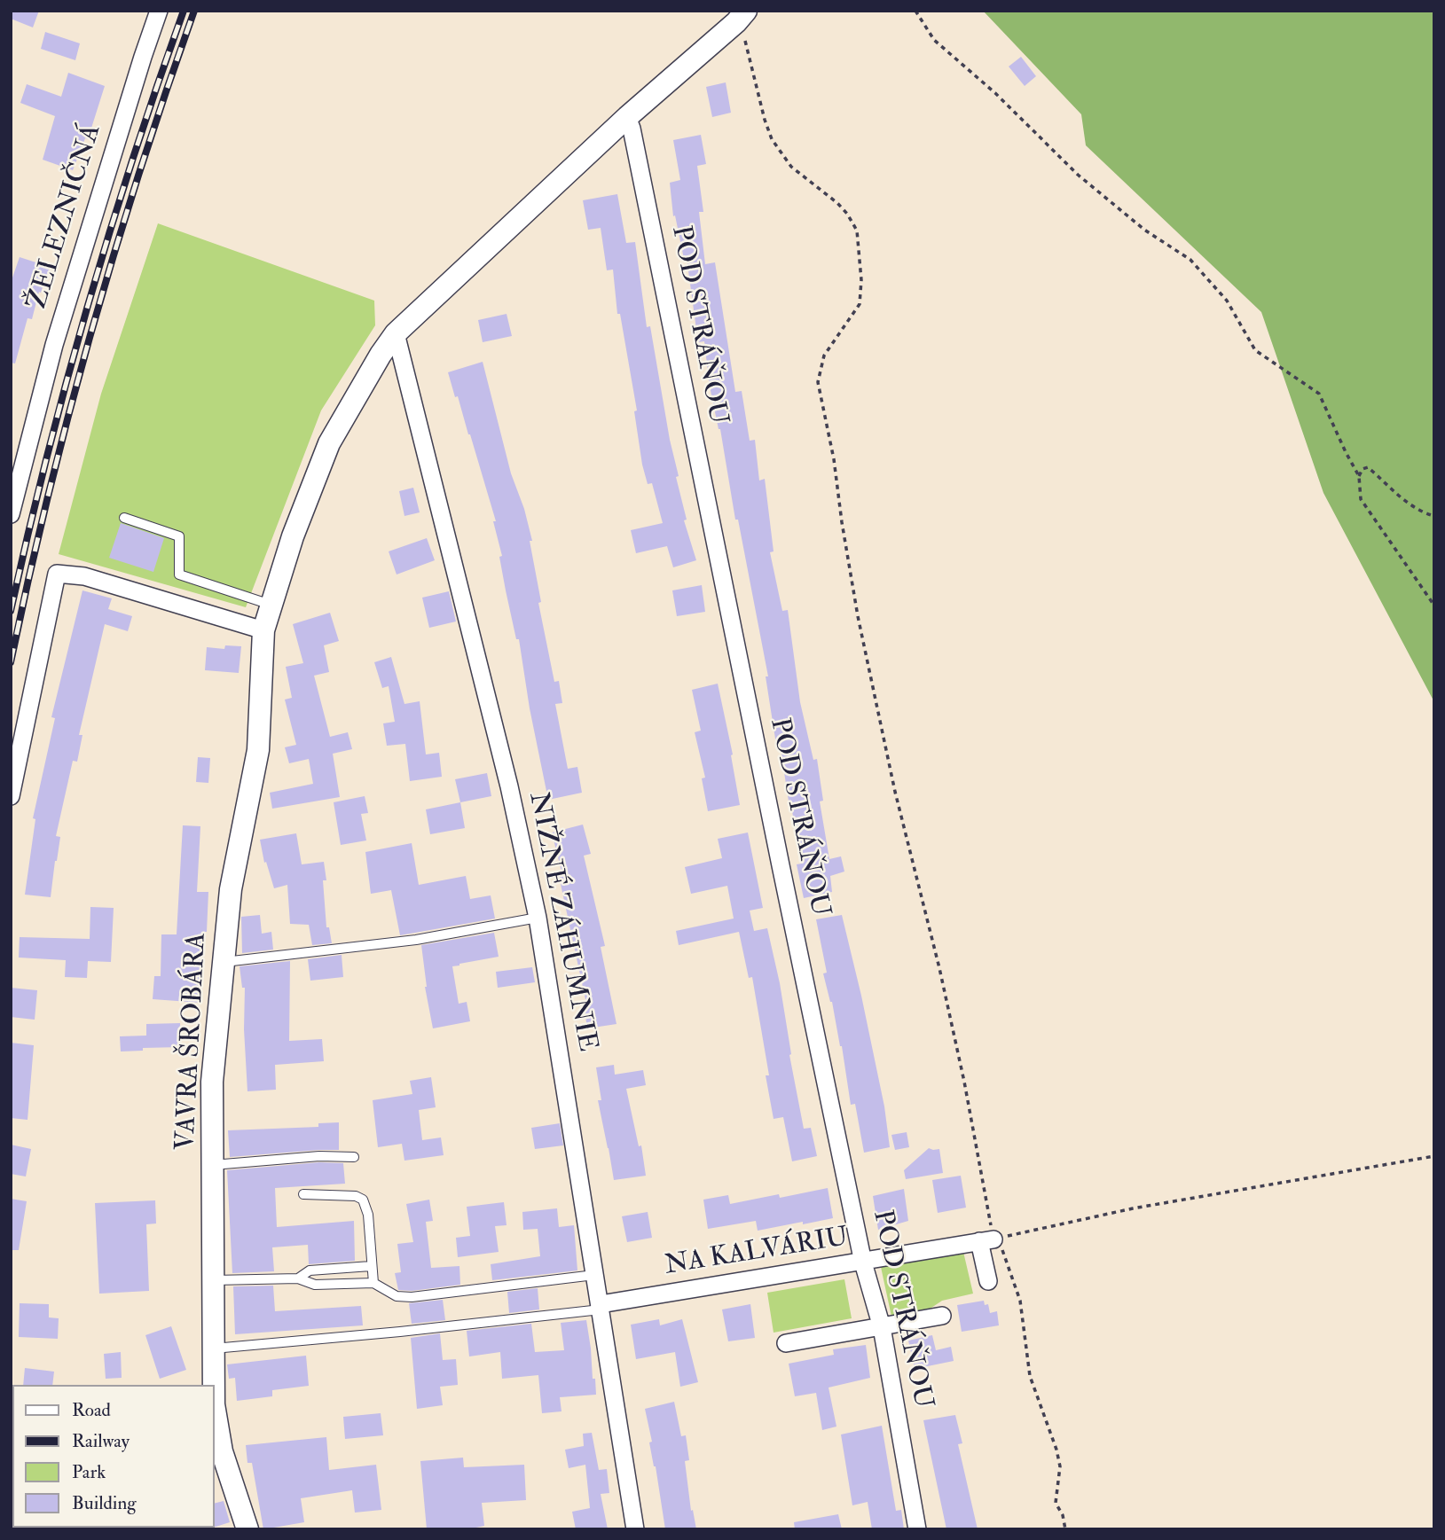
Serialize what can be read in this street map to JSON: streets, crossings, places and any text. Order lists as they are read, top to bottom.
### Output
{
  "streets": {
    "street": [
      "ŽELEZNIČNÁ",
      "POD STRÁŇOU",
      "NIŽNÉ ZÁHUMNIE",
      "VAVRA ŠROBÁRA",
      "NA KALVÁRIU"
    ]
  },
  "crossings": [
    ["POD STRÁŇOU", "VAVRA ŠROBÁRA"],
    ["POD STRÁŇOU", "NA KALVÁRIU"],
    ["NIŽNÉ ZÁHUMNIE", "VAVRA ŠROBÁRA"],
    ["NIŽNÉ ZÁHUMNIE", "NA KALVÁRIU"]
  ],
  "legend": [
    "Road",
    "Railway",
    "Park",
    "Building"
  ]
}
